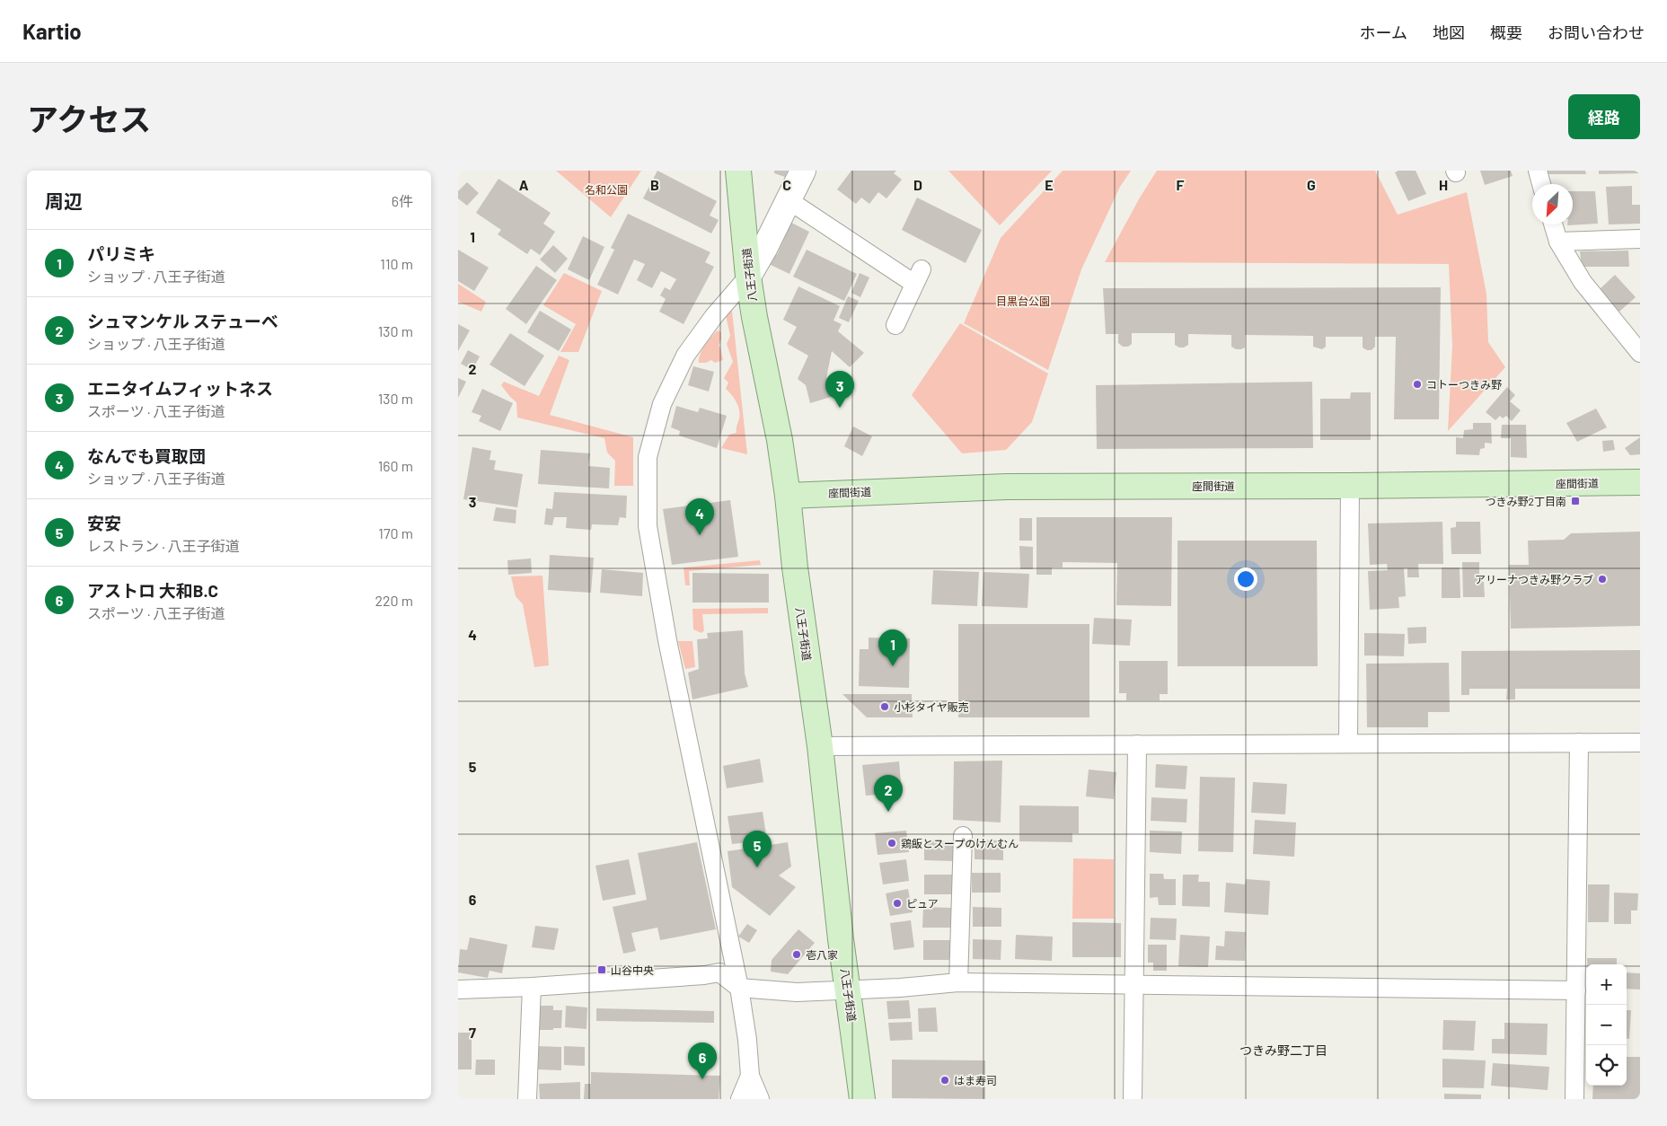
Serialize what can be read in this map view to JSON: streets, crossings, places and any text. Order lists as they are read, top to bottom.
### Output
{
  "streets": {
    "main road": ["八王子街道", "座間街道"]
  },
  "crossings": [
    ["八王子街道", "座間街道"]
  ],
  "districts": ["つきみ野二丁目"],
  "parks": ["名和公園", "目黒台公園"],
  "places": {
    "other": [
      "コトーつきみ野",
      "アリーナつきみ野クラブ",
      "小杉タイヤ販売",
      "鶏飯とスープのけんむん",
      "ピュア",
      "壱八家",
      "はま寿司"
    ],
    "transit": ["つきみ野2丁目南", "山谷中央"]
  },
  "north": "bottom left",
  "page": {
    "header": "Kartio",
    "nav": [
      "ホーム",
      "地図",
      "概要",
      "お問い合わせ"
    ],
    "title": "アクセス",
    "buttons": "経路",
    "heading": ["周辺", "6件"],
    "list": [
      {
        "mark": "1",
        "name": "パリミキ",
        "note": "ショップ · 八王子街道",
        "value": "110 m"
      },
      {
        "mark": "2",
        "name": "シュマンケル ステューベ",
        "note": "ショップ · 八王子街道",
        "value": "130 m"
      },
      {
        "mark": "3",
        "name": "エニタイムフィットネス",
        "note": "スポーツ · 八王子街道",
        "value": "130 m"
      },
      {
        "mark": "4",
        "name": "なんでも買取団",
        "note": "ショップ · 八王子街道",
        "value": "160 m"
      },
      {
        "mark": "5",
        "name": "安安",
        "note": "レストラン · 八王子街道",
        "value": "170 m"
      },
      {
        "mark": "6",
        "name": "アストロ 大和B.C",
        "note": "スポーツ · 八王子街道",
        "value": "220 m"
      }
    ],
    "pins": [
      "3",
      "4",
      "1",
      "2",
      "5",
      "6"
    ],
    "map_buttons": ["+", "−"]
  },
  "grid": {
    "columns": [
      "A",
      "B",
      "C",
      "D",
      "E",
      "F",
      "G",
      "H"
    ],
    "rows": [
      "1",
      "2",
      "3",
      "4",
      "5",
      "6",
      "7"
    ]
  }
}
